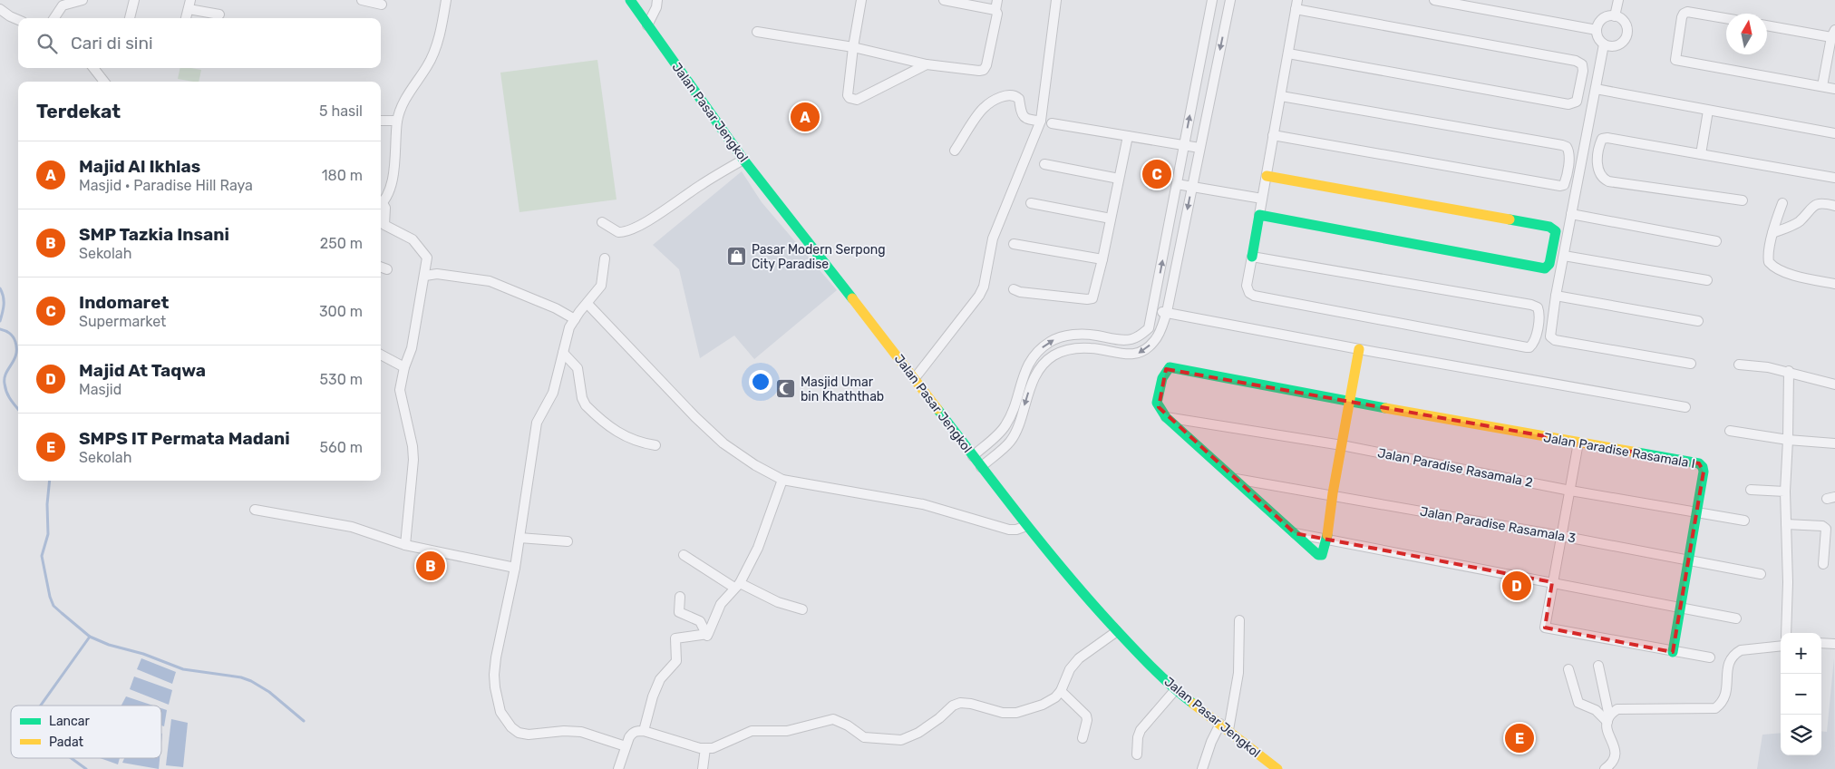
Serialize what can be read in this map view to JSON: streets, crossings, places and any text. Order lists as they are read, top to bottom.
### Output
{
  "streets": {
    "street": [
      "Jalan Pasar Jengkol",
      "Jalan Paradise Rasamala I",
      "Jalan Paradise Rasamala 2",
      "Jalan Paradise Rasamala 3"
    ]
  },
  "crossings": [
    ["Jalan Paradise Rasamala I", "Jalan Paradise Rasamala 2"],
    ["Jalan Paradise Rasamala I", "Jalan Paradise Rasamala 3"]
  ],
  "places": {
    "shop": ["Pasar Modern Serpong City Paradise"],
    "mosque": ["Masjid Umar bin Khaththab"]
  },
  "legend": ["Lancar", "Padat"],
  "north": "top",
  "page": {
    "search": "Cari di sini",
    "heading": ["Terdekat", "5 hasil"],
    "pins": [
      "A",
      "C",
      "B",
      "D",
      "E"
    ],
    "list": [
      {
        "mark": "A",
        "name": "Majid Al Ikhlas",
        "note": "Masjid · Paradise Hill Raya",
        "value": "180 m"
      },
      {
        "mark": "B",
        "name": "SMP Tazkia Insani",
        "note": "Sekolah",
        "value": "250 m"
      },
      {
        "mark": "C",
        "name": "Indomaret",
        "note": "Supermarket",
        "value": "300 m"
      },
      {
        "mark": "D",
        "name": "Majid At Taqwa",
        "note": "Masjid",
        "value": "530 m"
      },
      {
        "mark": "E",
        "name": "SMPS IT Permata Madani",
        "note": "Sekolah",
        "value": "560 m"
      }
    ],
    "map_buttons": ["+", "−"]
  }
}
